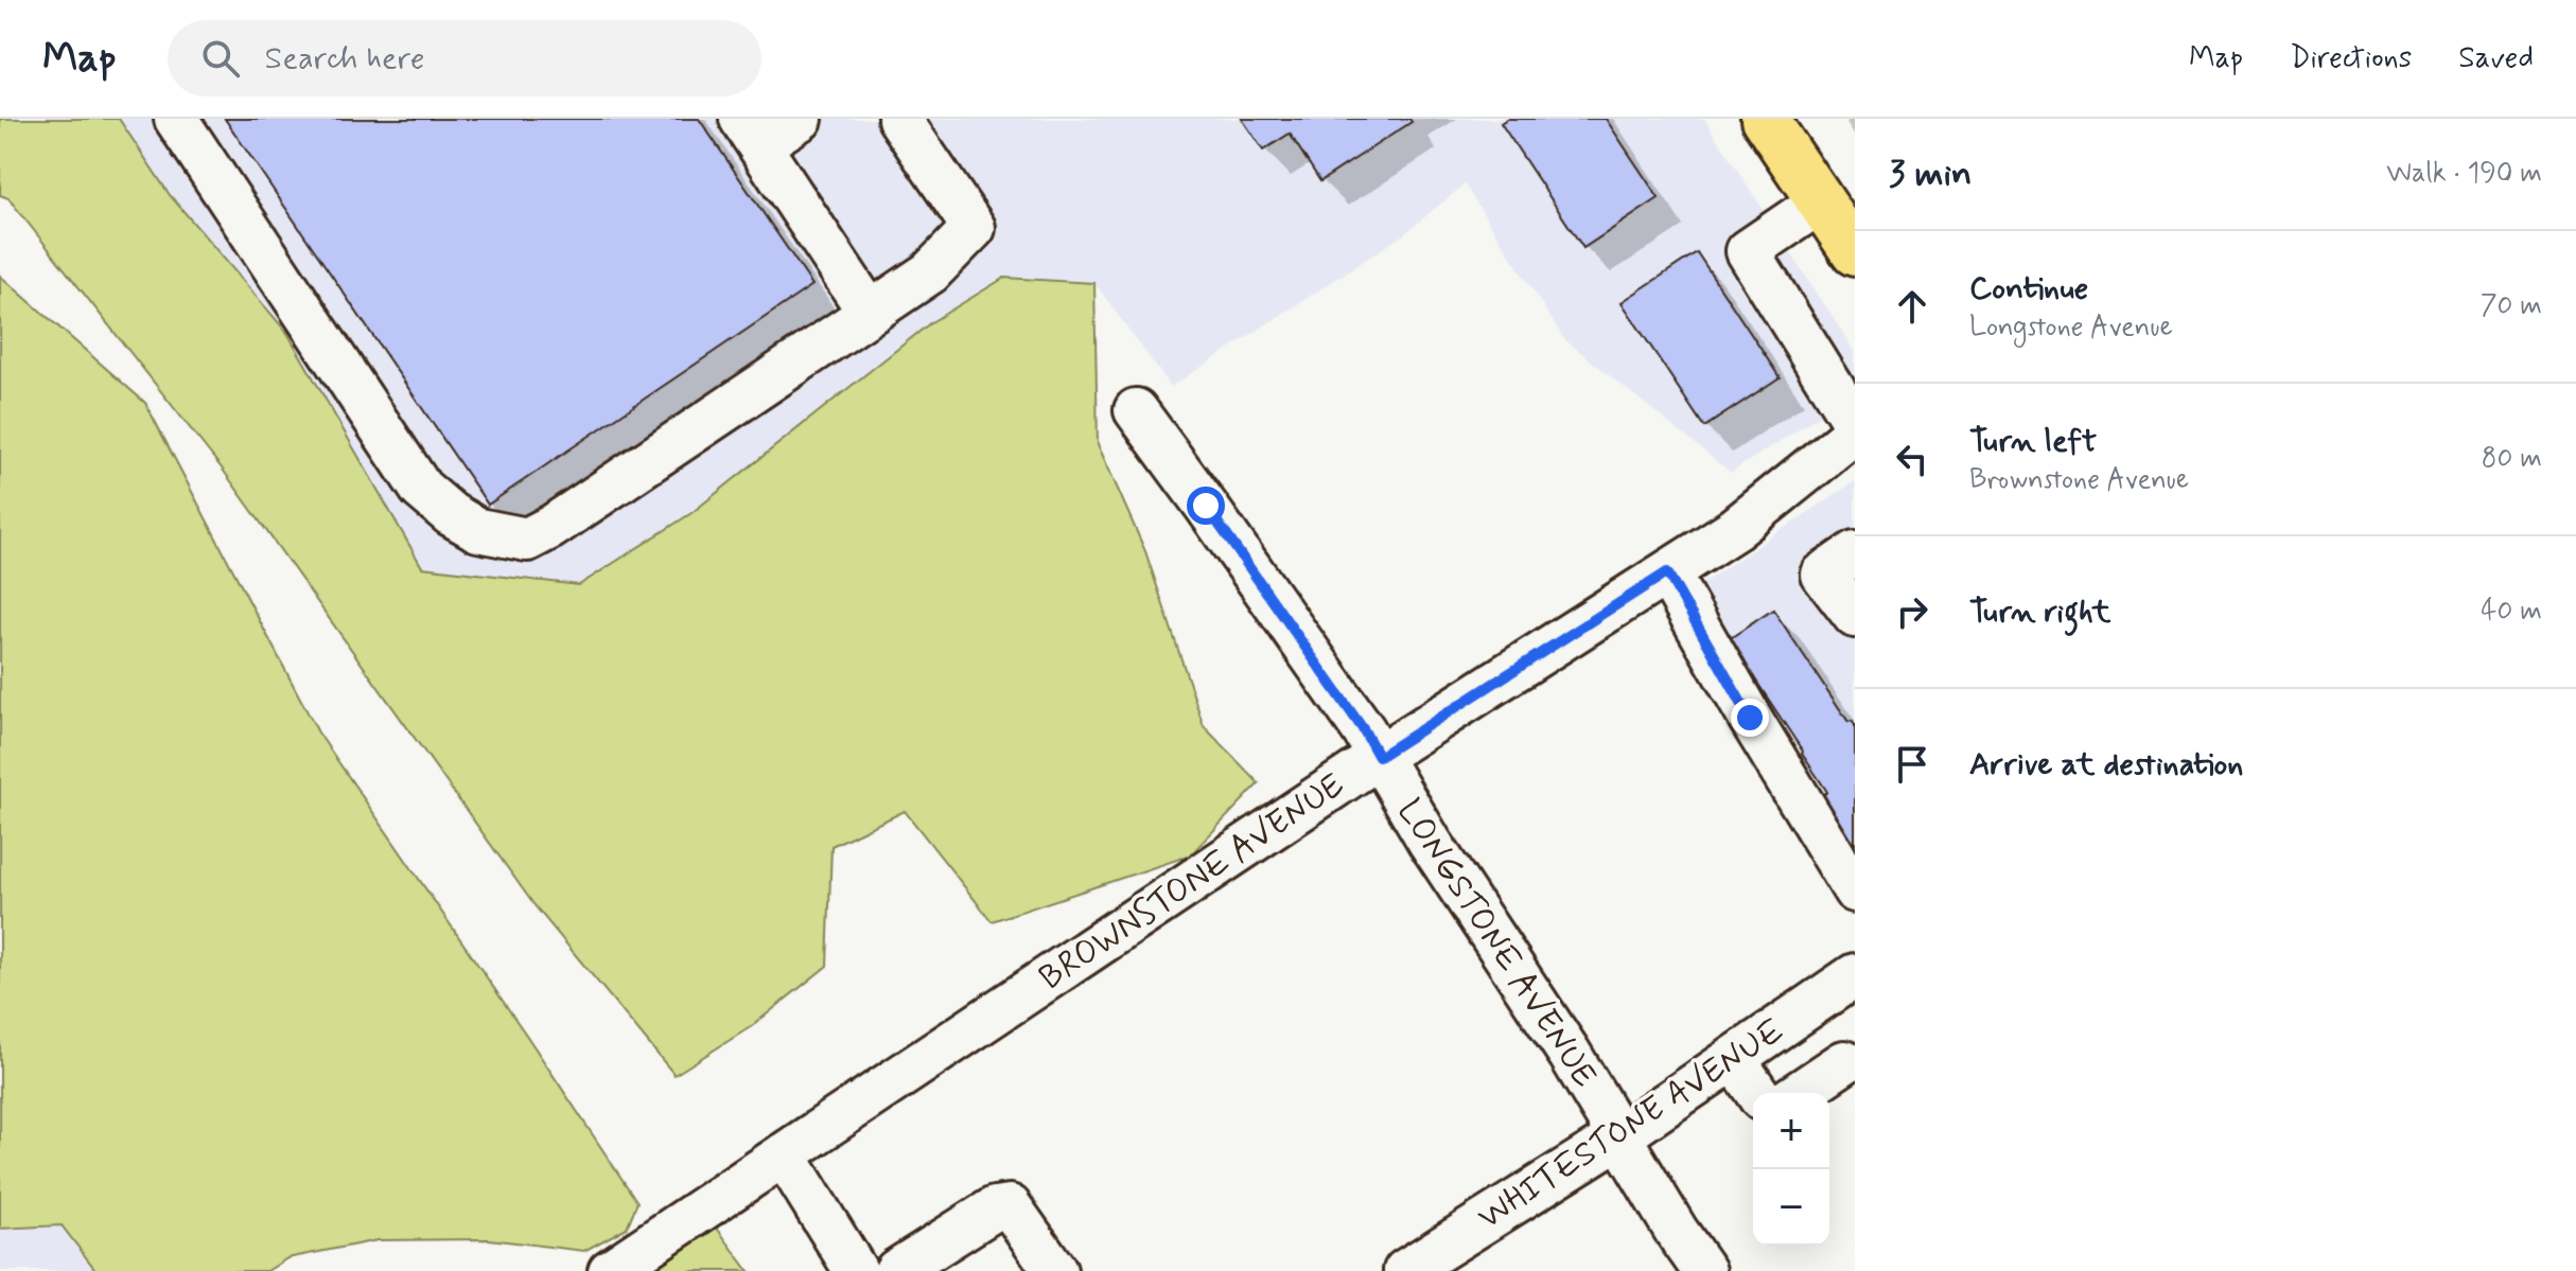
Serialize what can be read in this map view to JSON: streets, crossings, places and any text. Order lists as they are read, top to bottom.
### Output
{
  "streets": {
    "street": ["BROWNSTONE AVENUE", "LONGSTONE AVENUE", "WHITESTONE AVENUE"]
  },
  "crossings": [
    ["BROWNSTONE AVENUE", "LONGSTONE AVENUE"],
    ["LONGSTONE AVENUE", "WHITESTONE AVENUE"]
  ],
  "page": {
    "header": "Map",
    "search": "Search here",
    "nav": ["Map", "Directions", "Saved"],
    "heading": ["3 min", "Walk · 190 m"],
    "list": [
      ["Continue", "Longstone Avenue", "70 m"],
      ["Turn left", "Brownstone Avenue", "80 m"],
      ["Turn right", "40 m"],
      "Arrive at destination"
    ],
    "map_buttons": ["+", "−"]
  }
}
